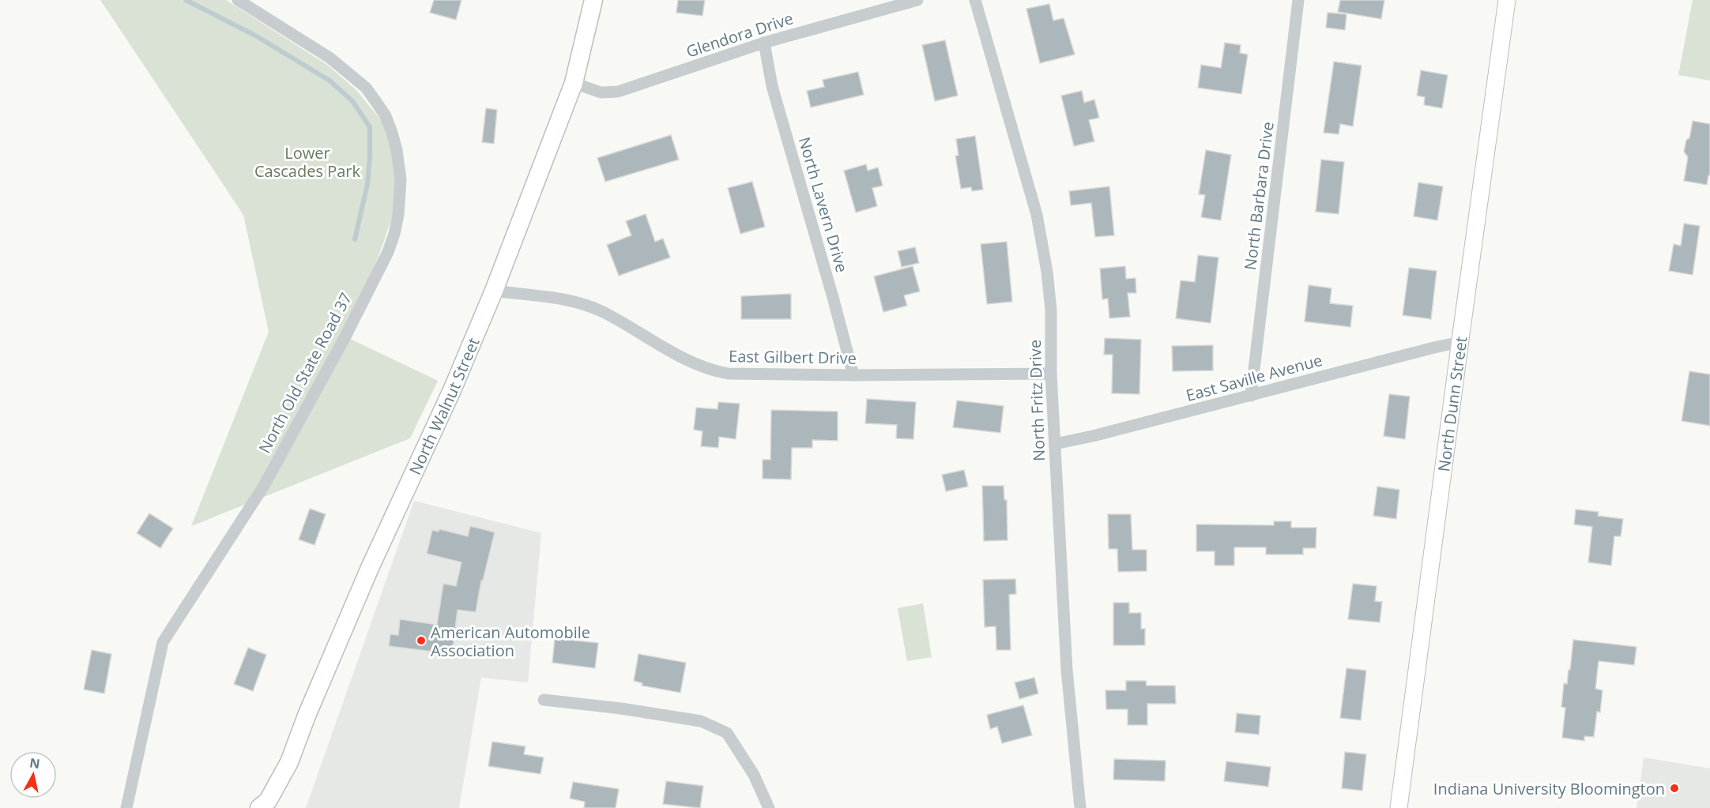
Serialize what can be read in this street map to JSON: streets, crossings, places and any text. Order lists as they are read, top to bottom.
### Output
{
  "streets": {
    "main road": ["North Walnut Street"],
    "street": [
      "Glendora Drive",
      "North Barbara Drive",
      "North Lavern Drive",
      "East Gilbert Drive",
      "North Old State Road 37",
      "East Saville Avenue",
      "North Fritz Drive",
      "North Dunn Street"
    ]
  },
  "crossings": [
    ["Glendora Drive", "North Lavern Drive"],
    ["Glendora Drive", "North Walnut Street"],
    ["North Barbara Drive", "East Saville Avenue"],
    ["North Lavern Drive", "East Gilbert Drive"],
    ["East Gilbert Drive", "North Fritz Drive"],
    ["East Gilbert Drive", "North Walnut Street"],
    ["East Saville Avenue", "North Fritz Drive"],
    ["East Saville Avenue", "North Dunn Street"]
  ],
  "parks": ["Lower Cascades Park"],
  "places": ["American Automobile Association", "Indiana University Bloomington"],
  "north": "top"
}
